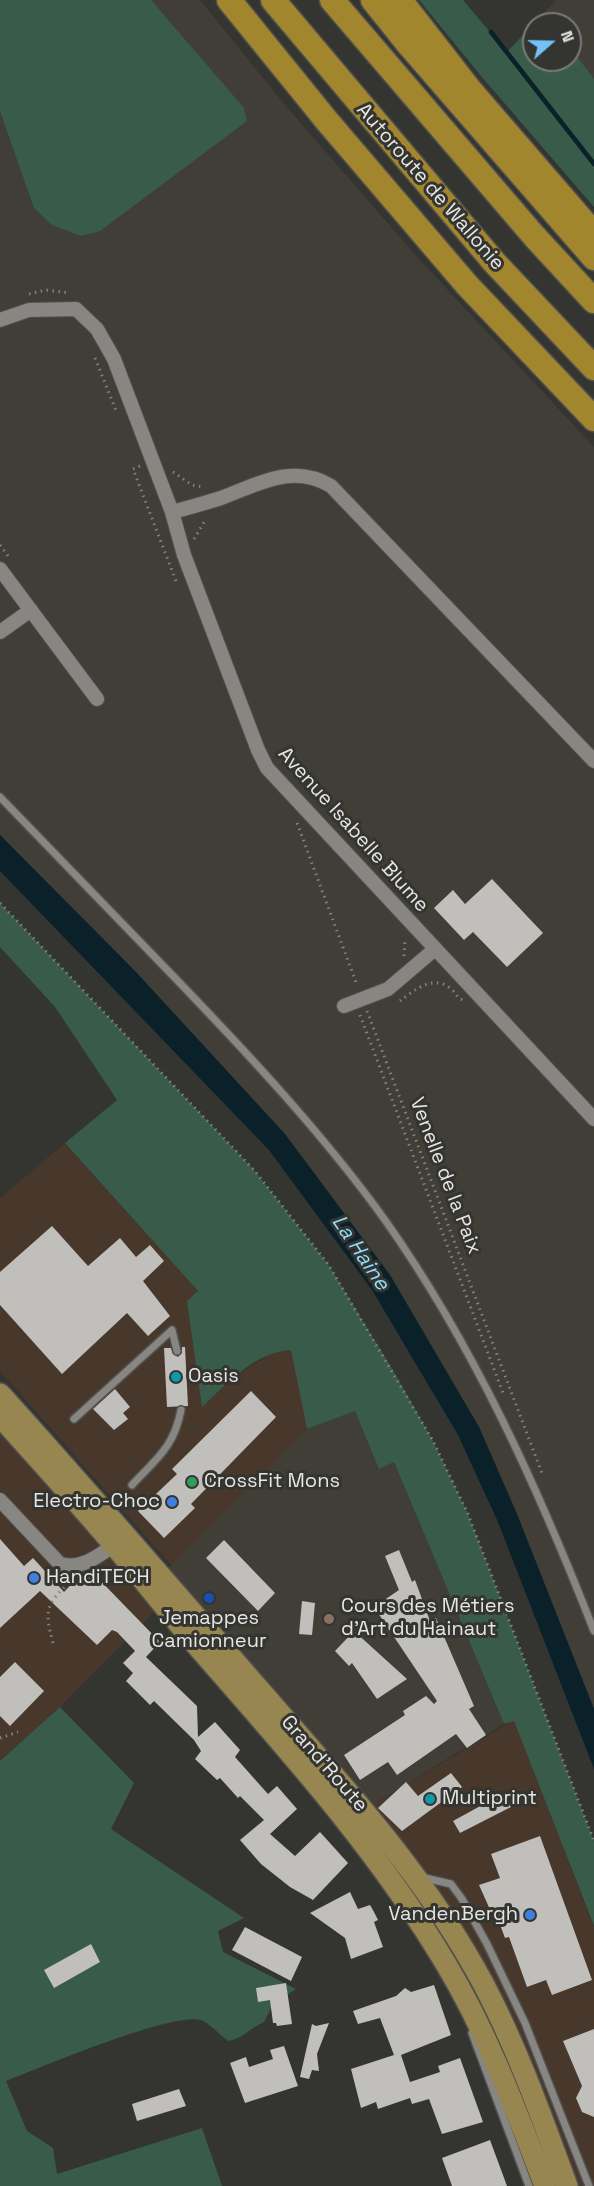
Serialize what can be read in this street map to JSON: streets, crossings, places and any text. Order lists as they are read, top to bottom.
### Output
{
  "streets": {
    "highway": ["Autoroute de Wallonie"],
    "main road": ["Grand'Route"],
    "street": ["Avenue Isabelle Blume"],
    "path": ["Venelle de la Paix"]
  },
  "water": ["La Haine"],
  "places": [
    "Oasis",
    "CrossFit Mons",
    "Electro-Choc",
    "HandiTECH",
    "Jemappes Camionneur",
    "Cours des Métiers d'Art du Hainaut",
    "Multiprint",
    "VandenBergh"
  ],
  "north": "right"
}
